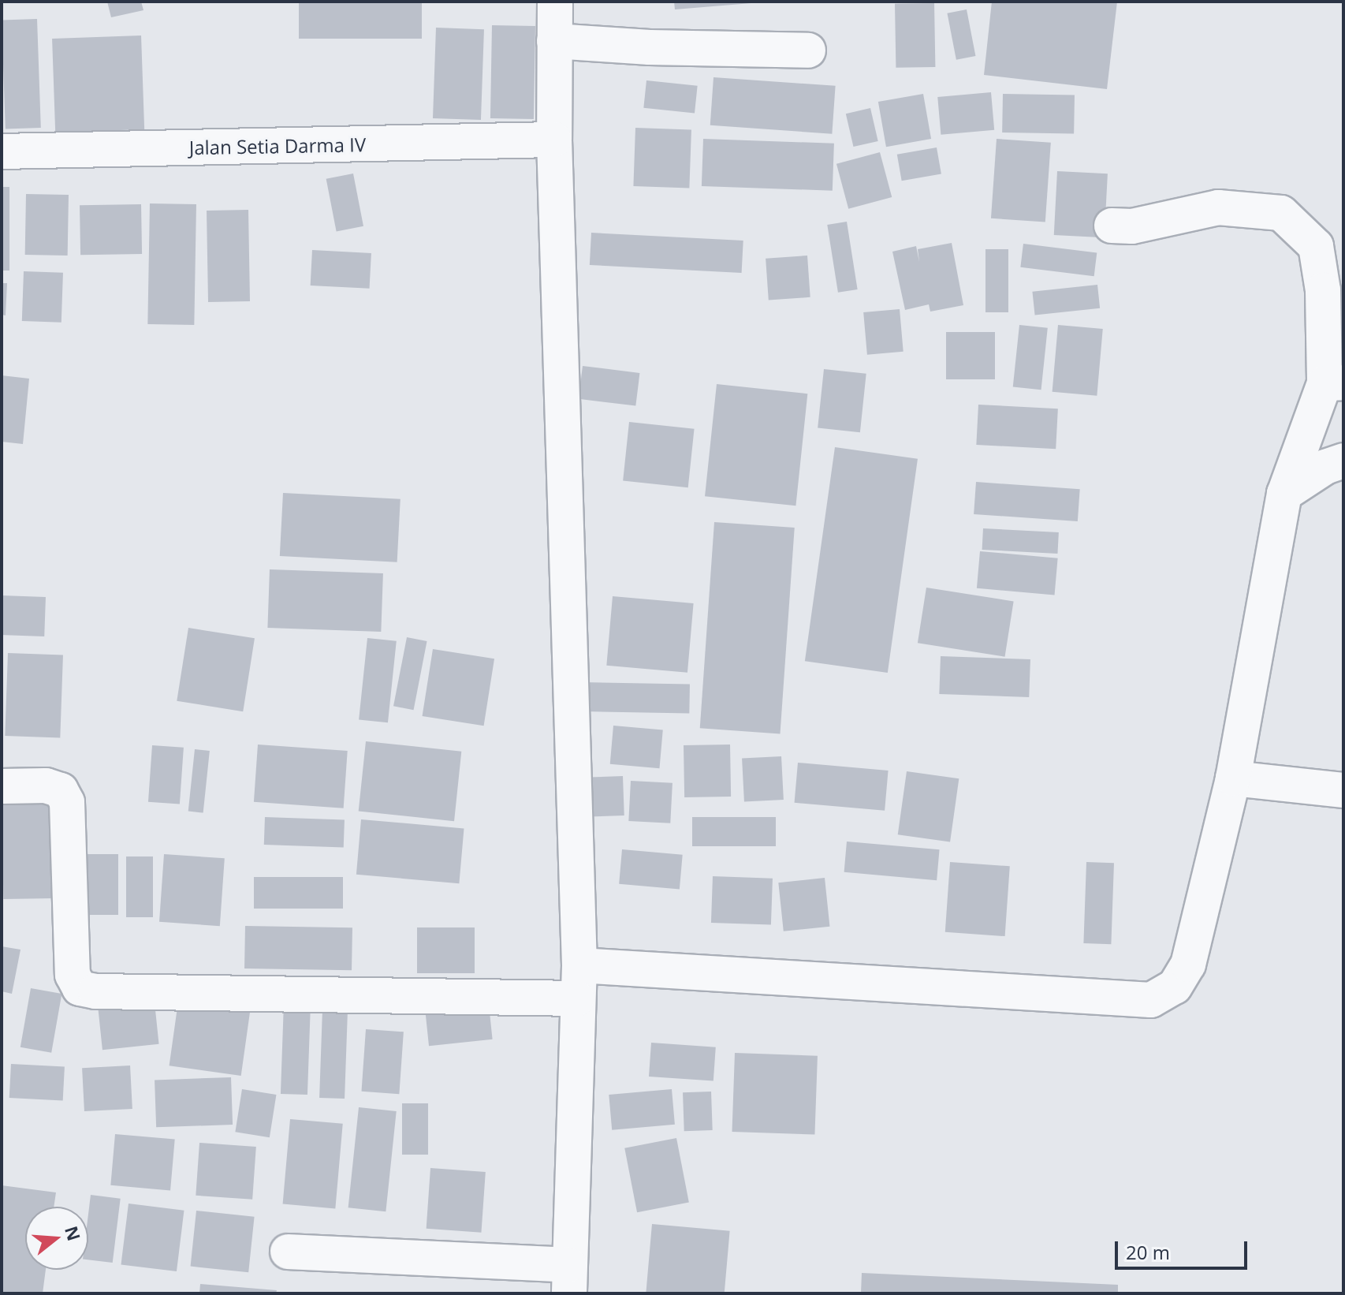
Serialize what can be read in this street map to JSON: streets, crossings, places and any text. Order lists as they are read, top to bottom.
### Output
{
  "streets": {
    "street": ["Jalan Setia Darma IV"]
  },
  "scale_bar": "20 m",
  "north": "right"
}
